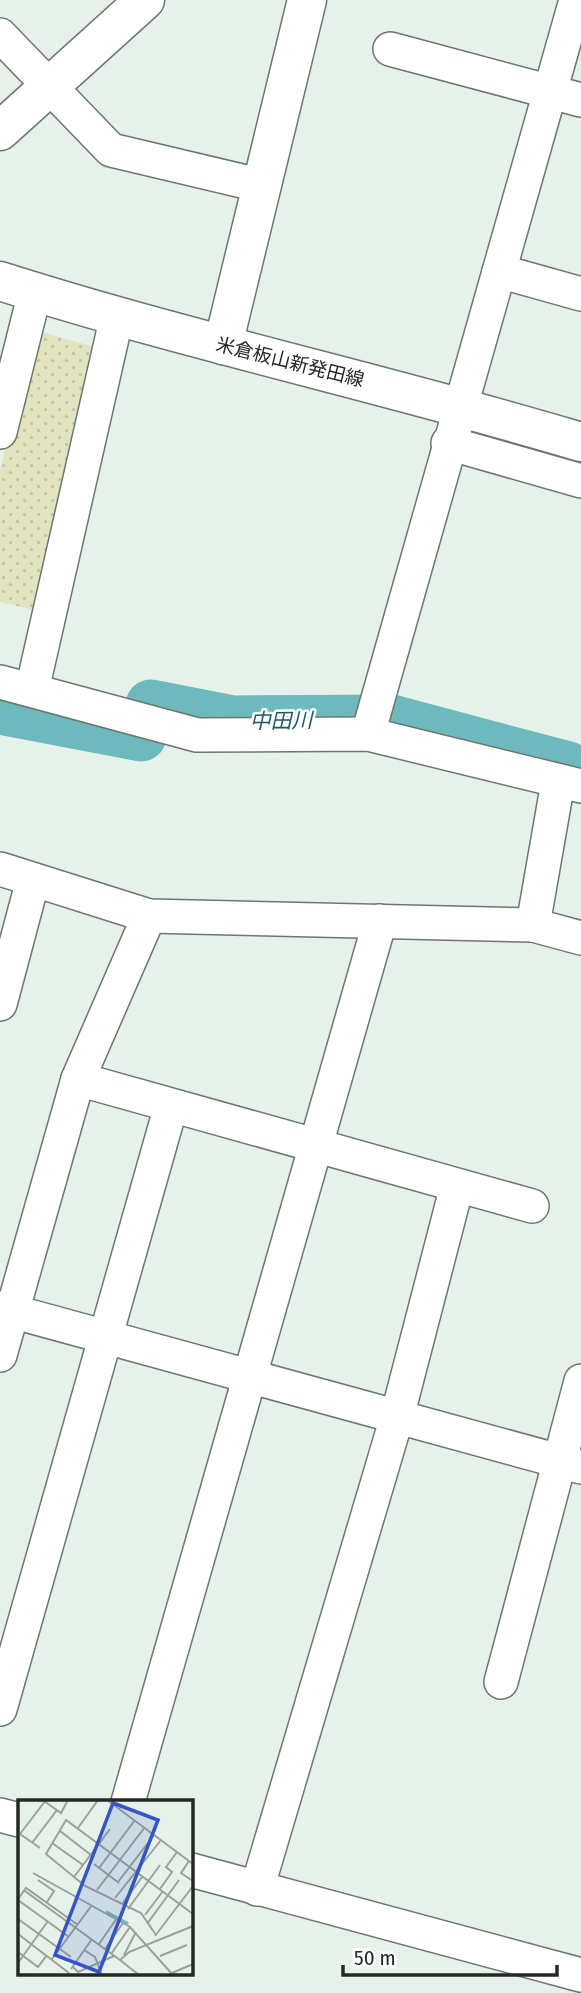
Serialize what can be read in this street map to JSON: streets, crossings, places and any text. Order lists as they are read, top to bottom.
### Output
{
  "streets": {
    "main road": ["米倉板山新発田線"]
  },
  "water": ["中田川"],
  "scale_bar": "50 m"
}
